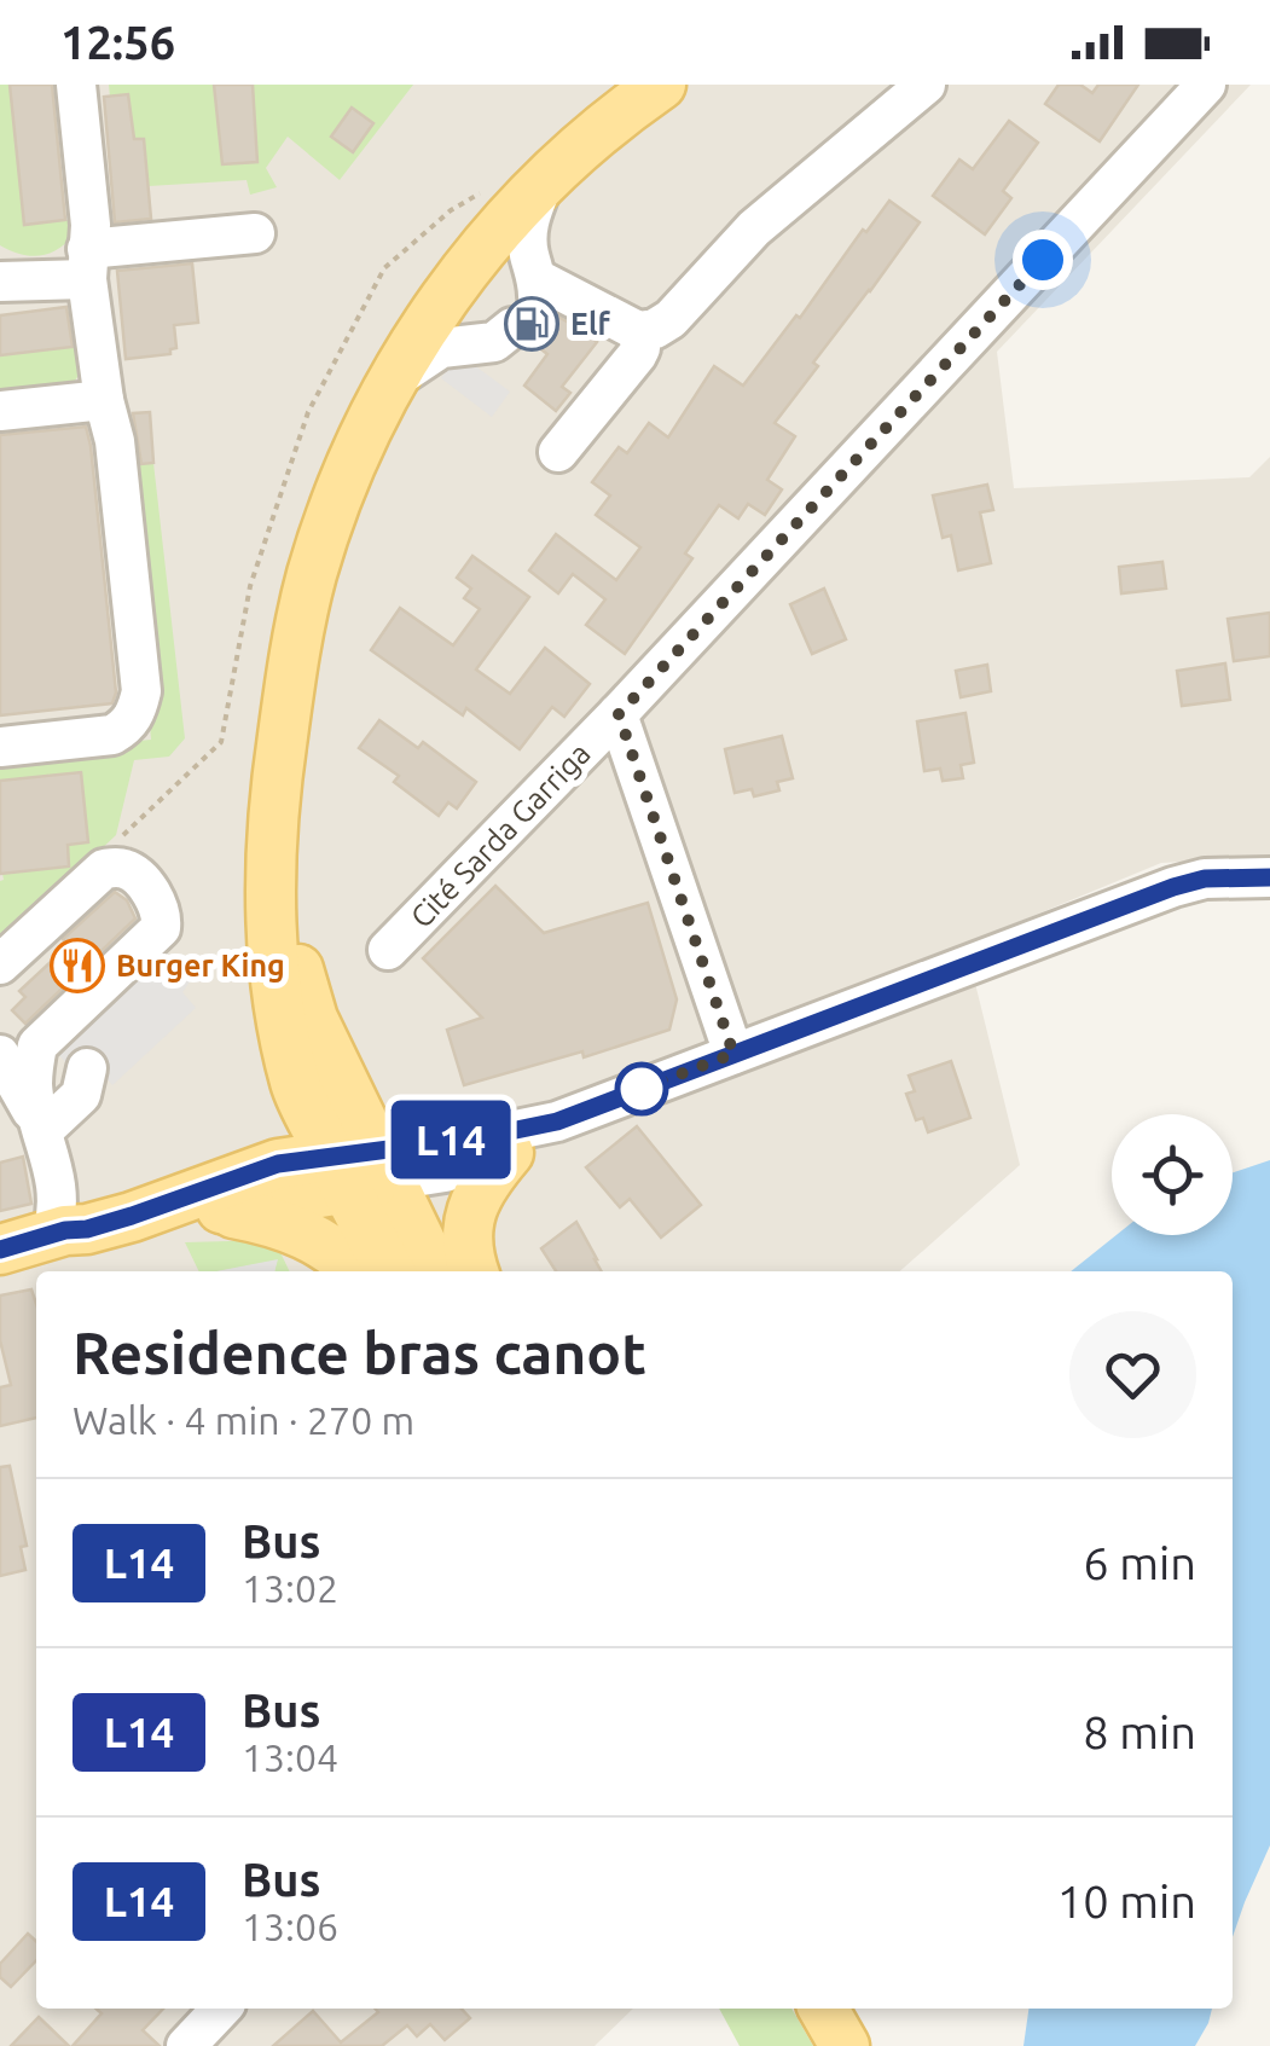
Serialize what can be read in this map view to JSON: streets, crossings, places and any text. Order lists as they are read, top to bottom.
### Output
{
  "streets": {
    "street": ["Cité Sarda Garriga"]
  },
  "places": {
    "fuel station": ["Elf"],
    "restaurant": ["Burger King"]
  },
  "lines": ["bus line L14"],
  "page": {
    "status": "12:56",
    "on_map": "L14",
    "heading": ["Residence bras canot", "Walk · 4 min · 270 m"],
    "list": [
      {
        "mark": "L14",
        "name": "Bus",
        "note": "13:02",
        "value": "6 min"
      },
      {
        "mark": "L14",
        "name": "Bus",
        "note": "13:04",
        "value": "8 min"
      },
      {
        "mark": "L14",
        "name": "Bus",
        "note": "13:06",
        "value": "10 min"
      }
    ]
  }
}
